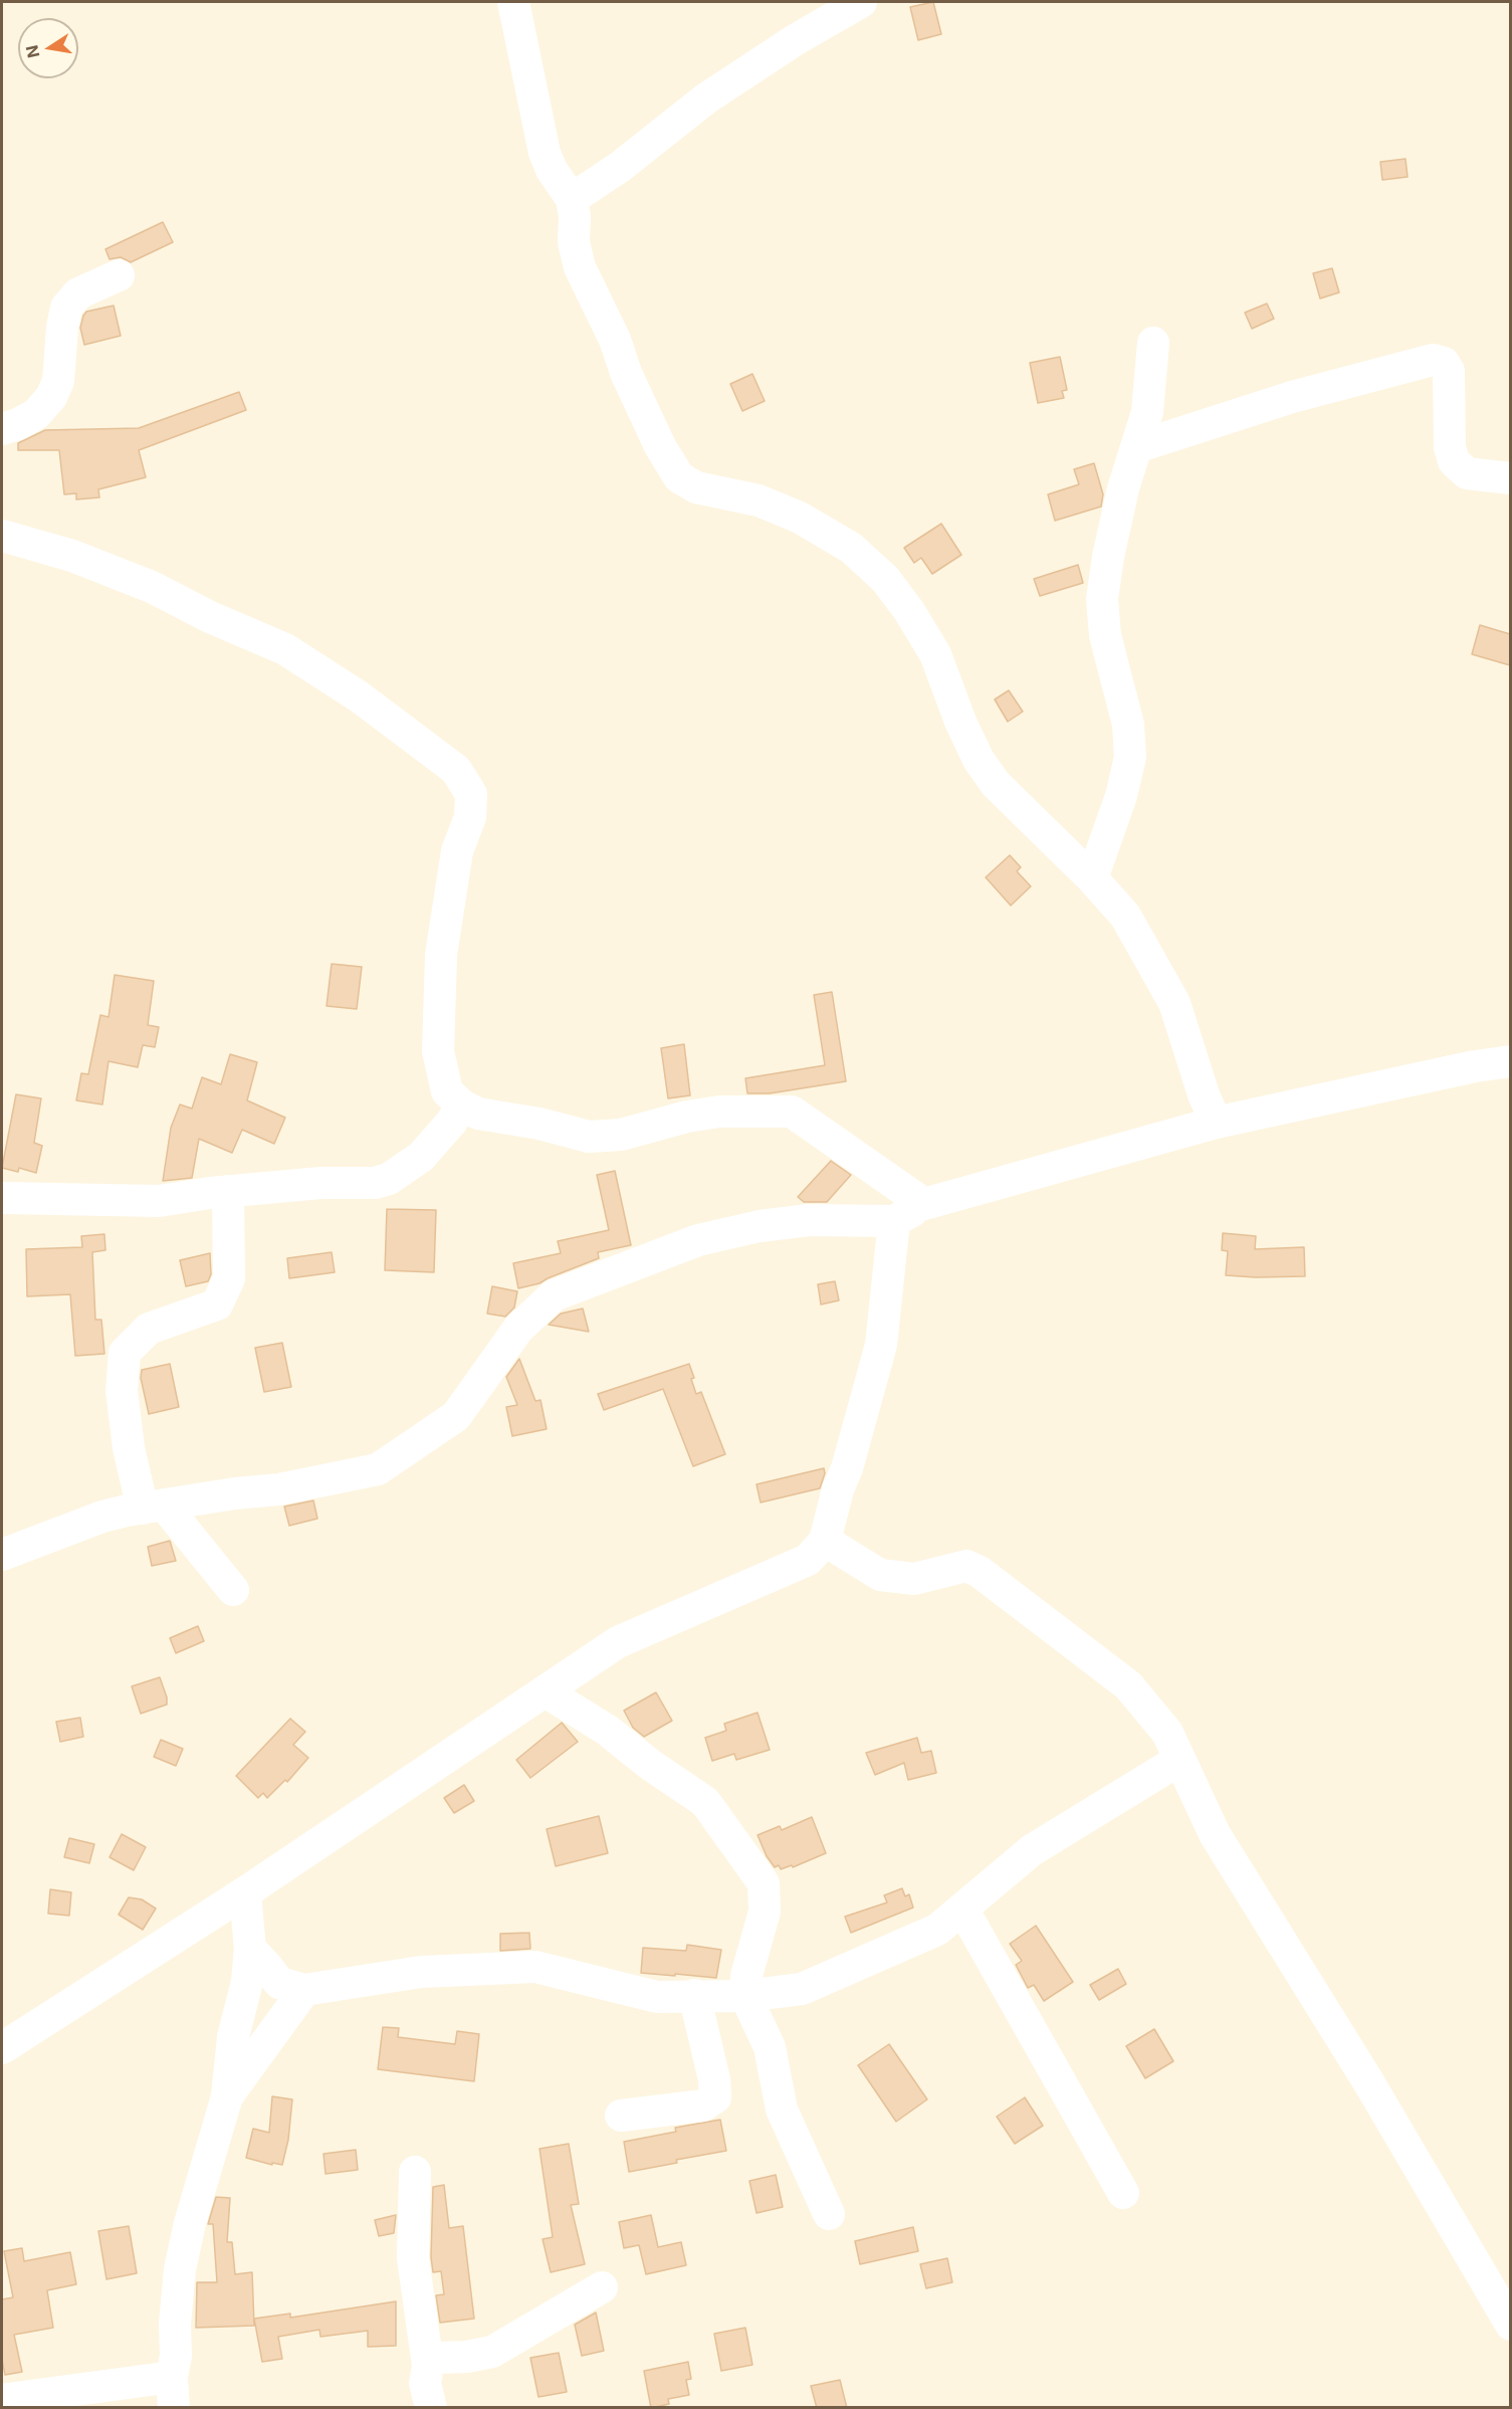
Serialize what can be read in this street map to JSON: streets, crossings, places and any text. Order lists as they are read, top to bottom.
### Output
{
  "north": "left"
}
